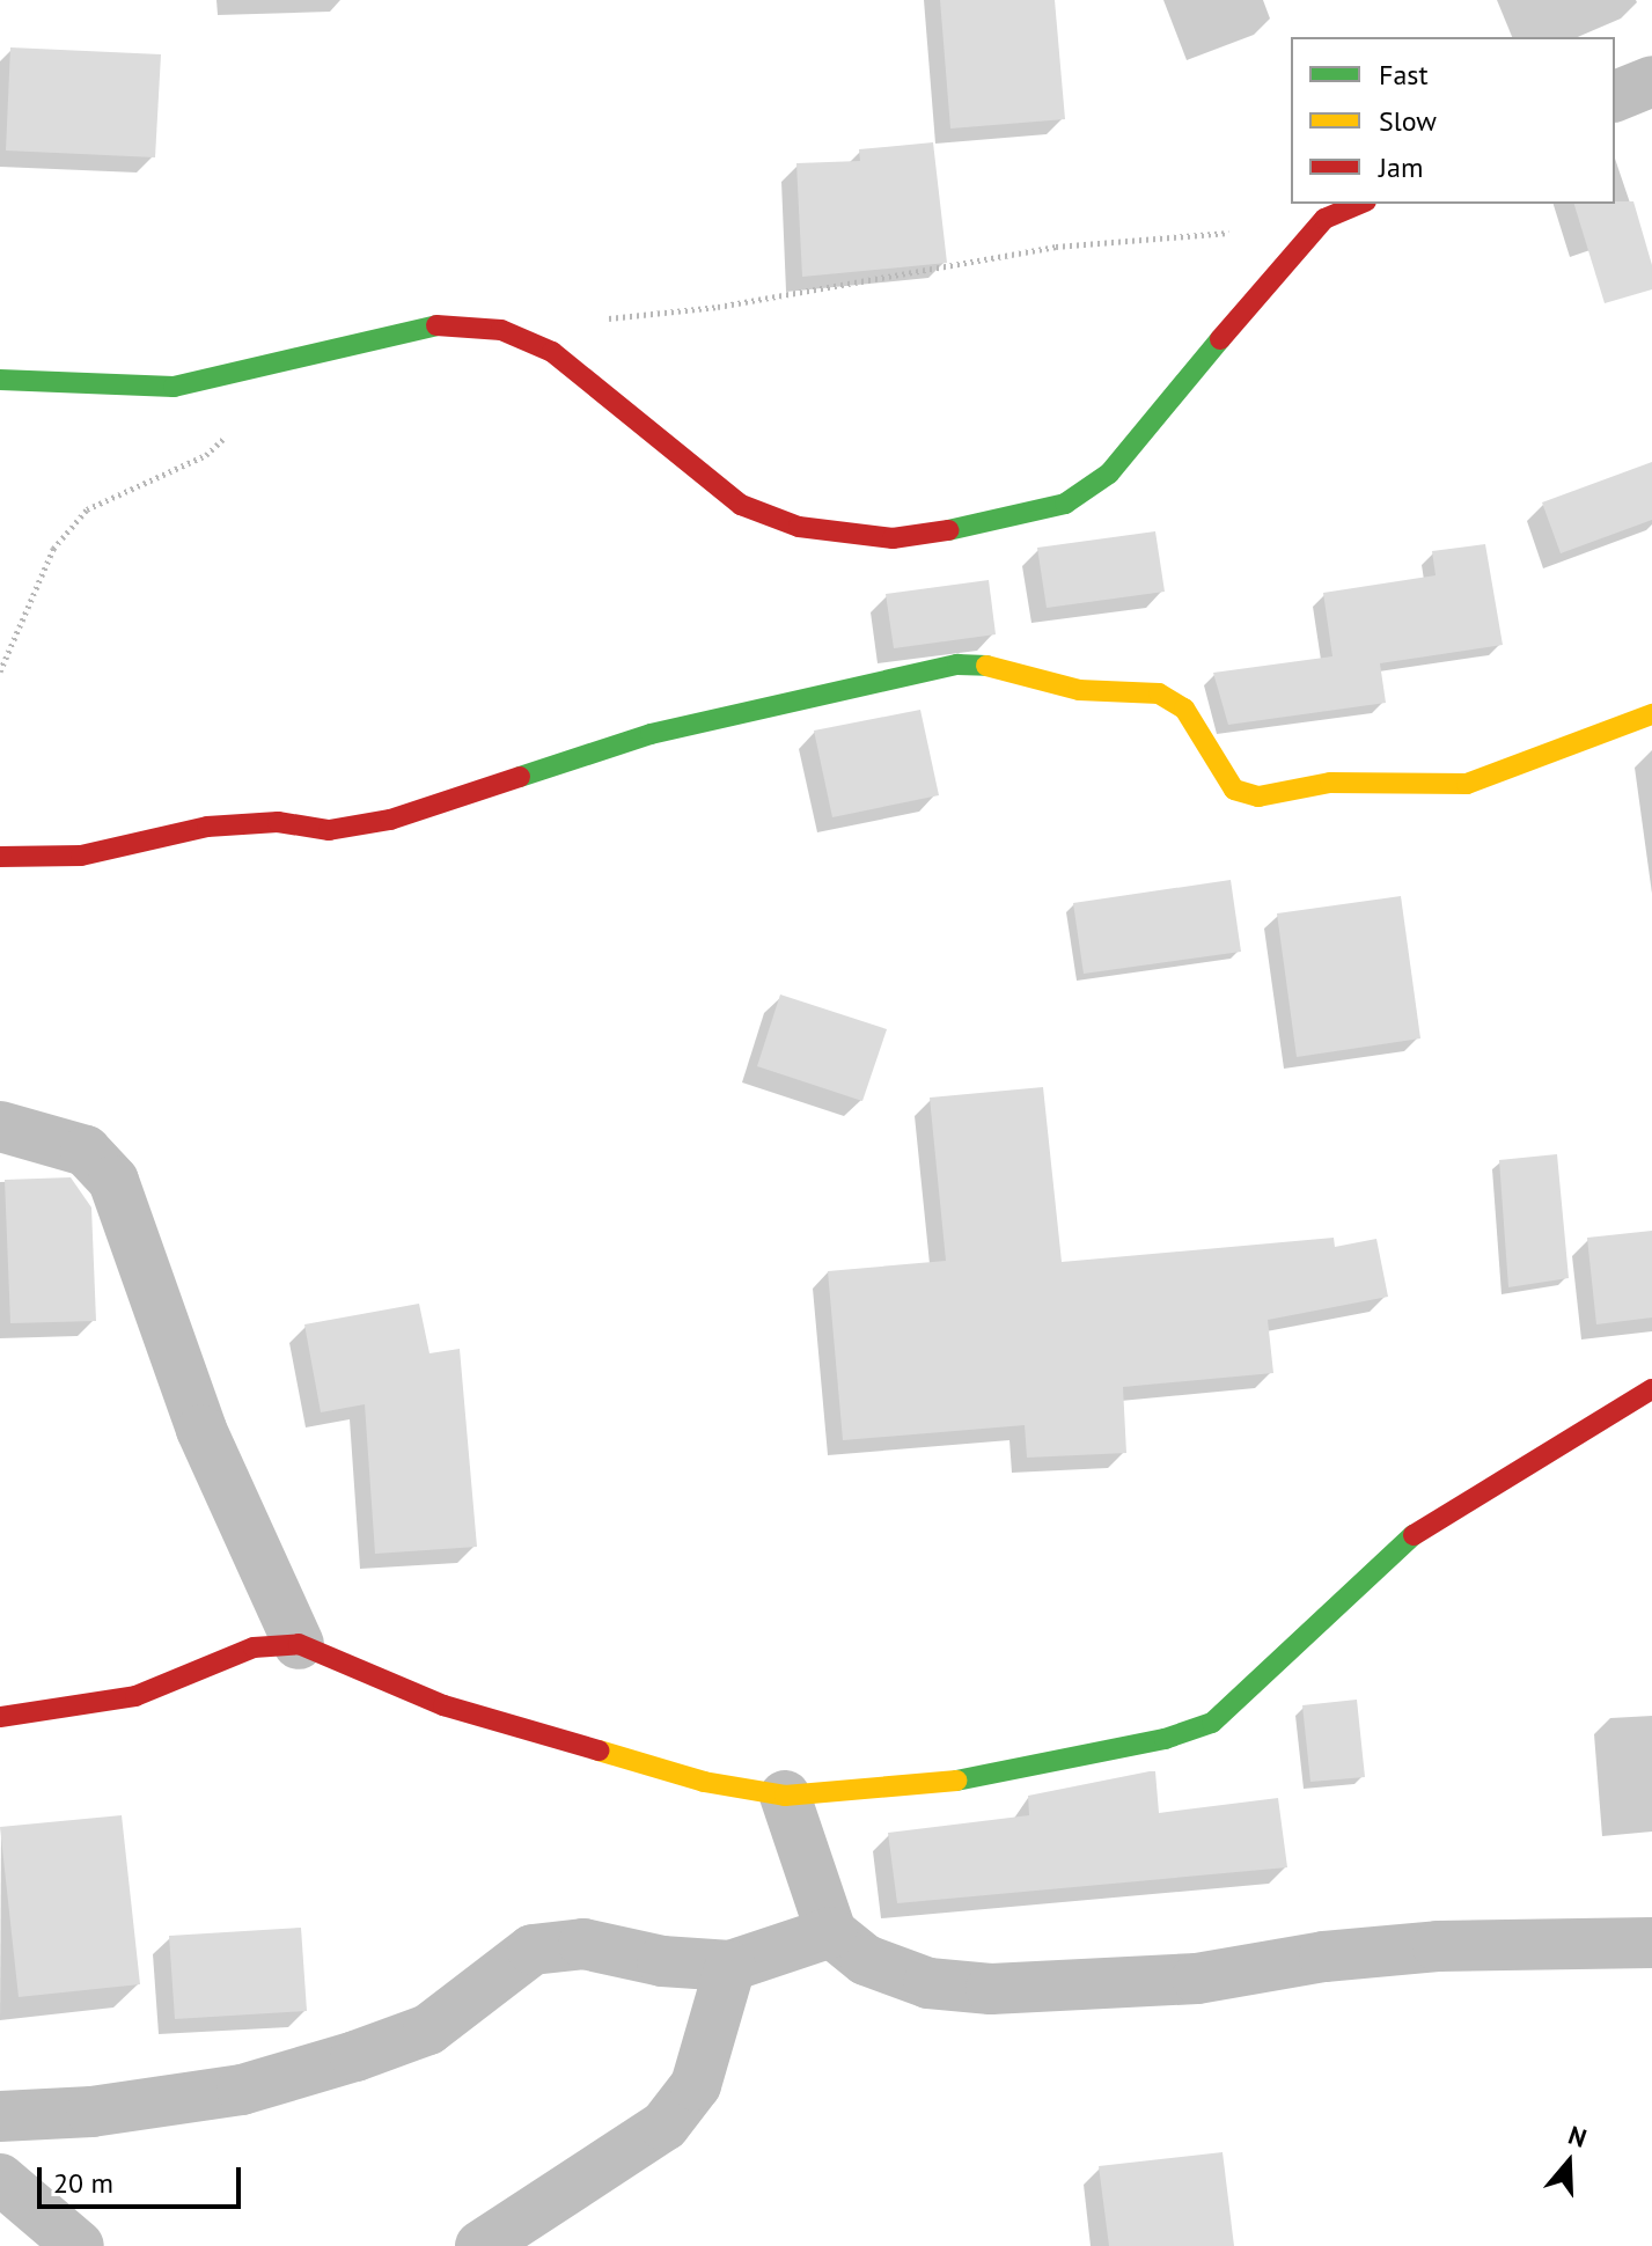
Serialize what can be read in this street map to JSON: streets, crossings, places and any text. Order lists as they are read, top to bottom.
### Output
{
  "legend": ["Fast", "Slow", "Jam"],
  "scale_bar": "20 m",
  "north": "top"
}
